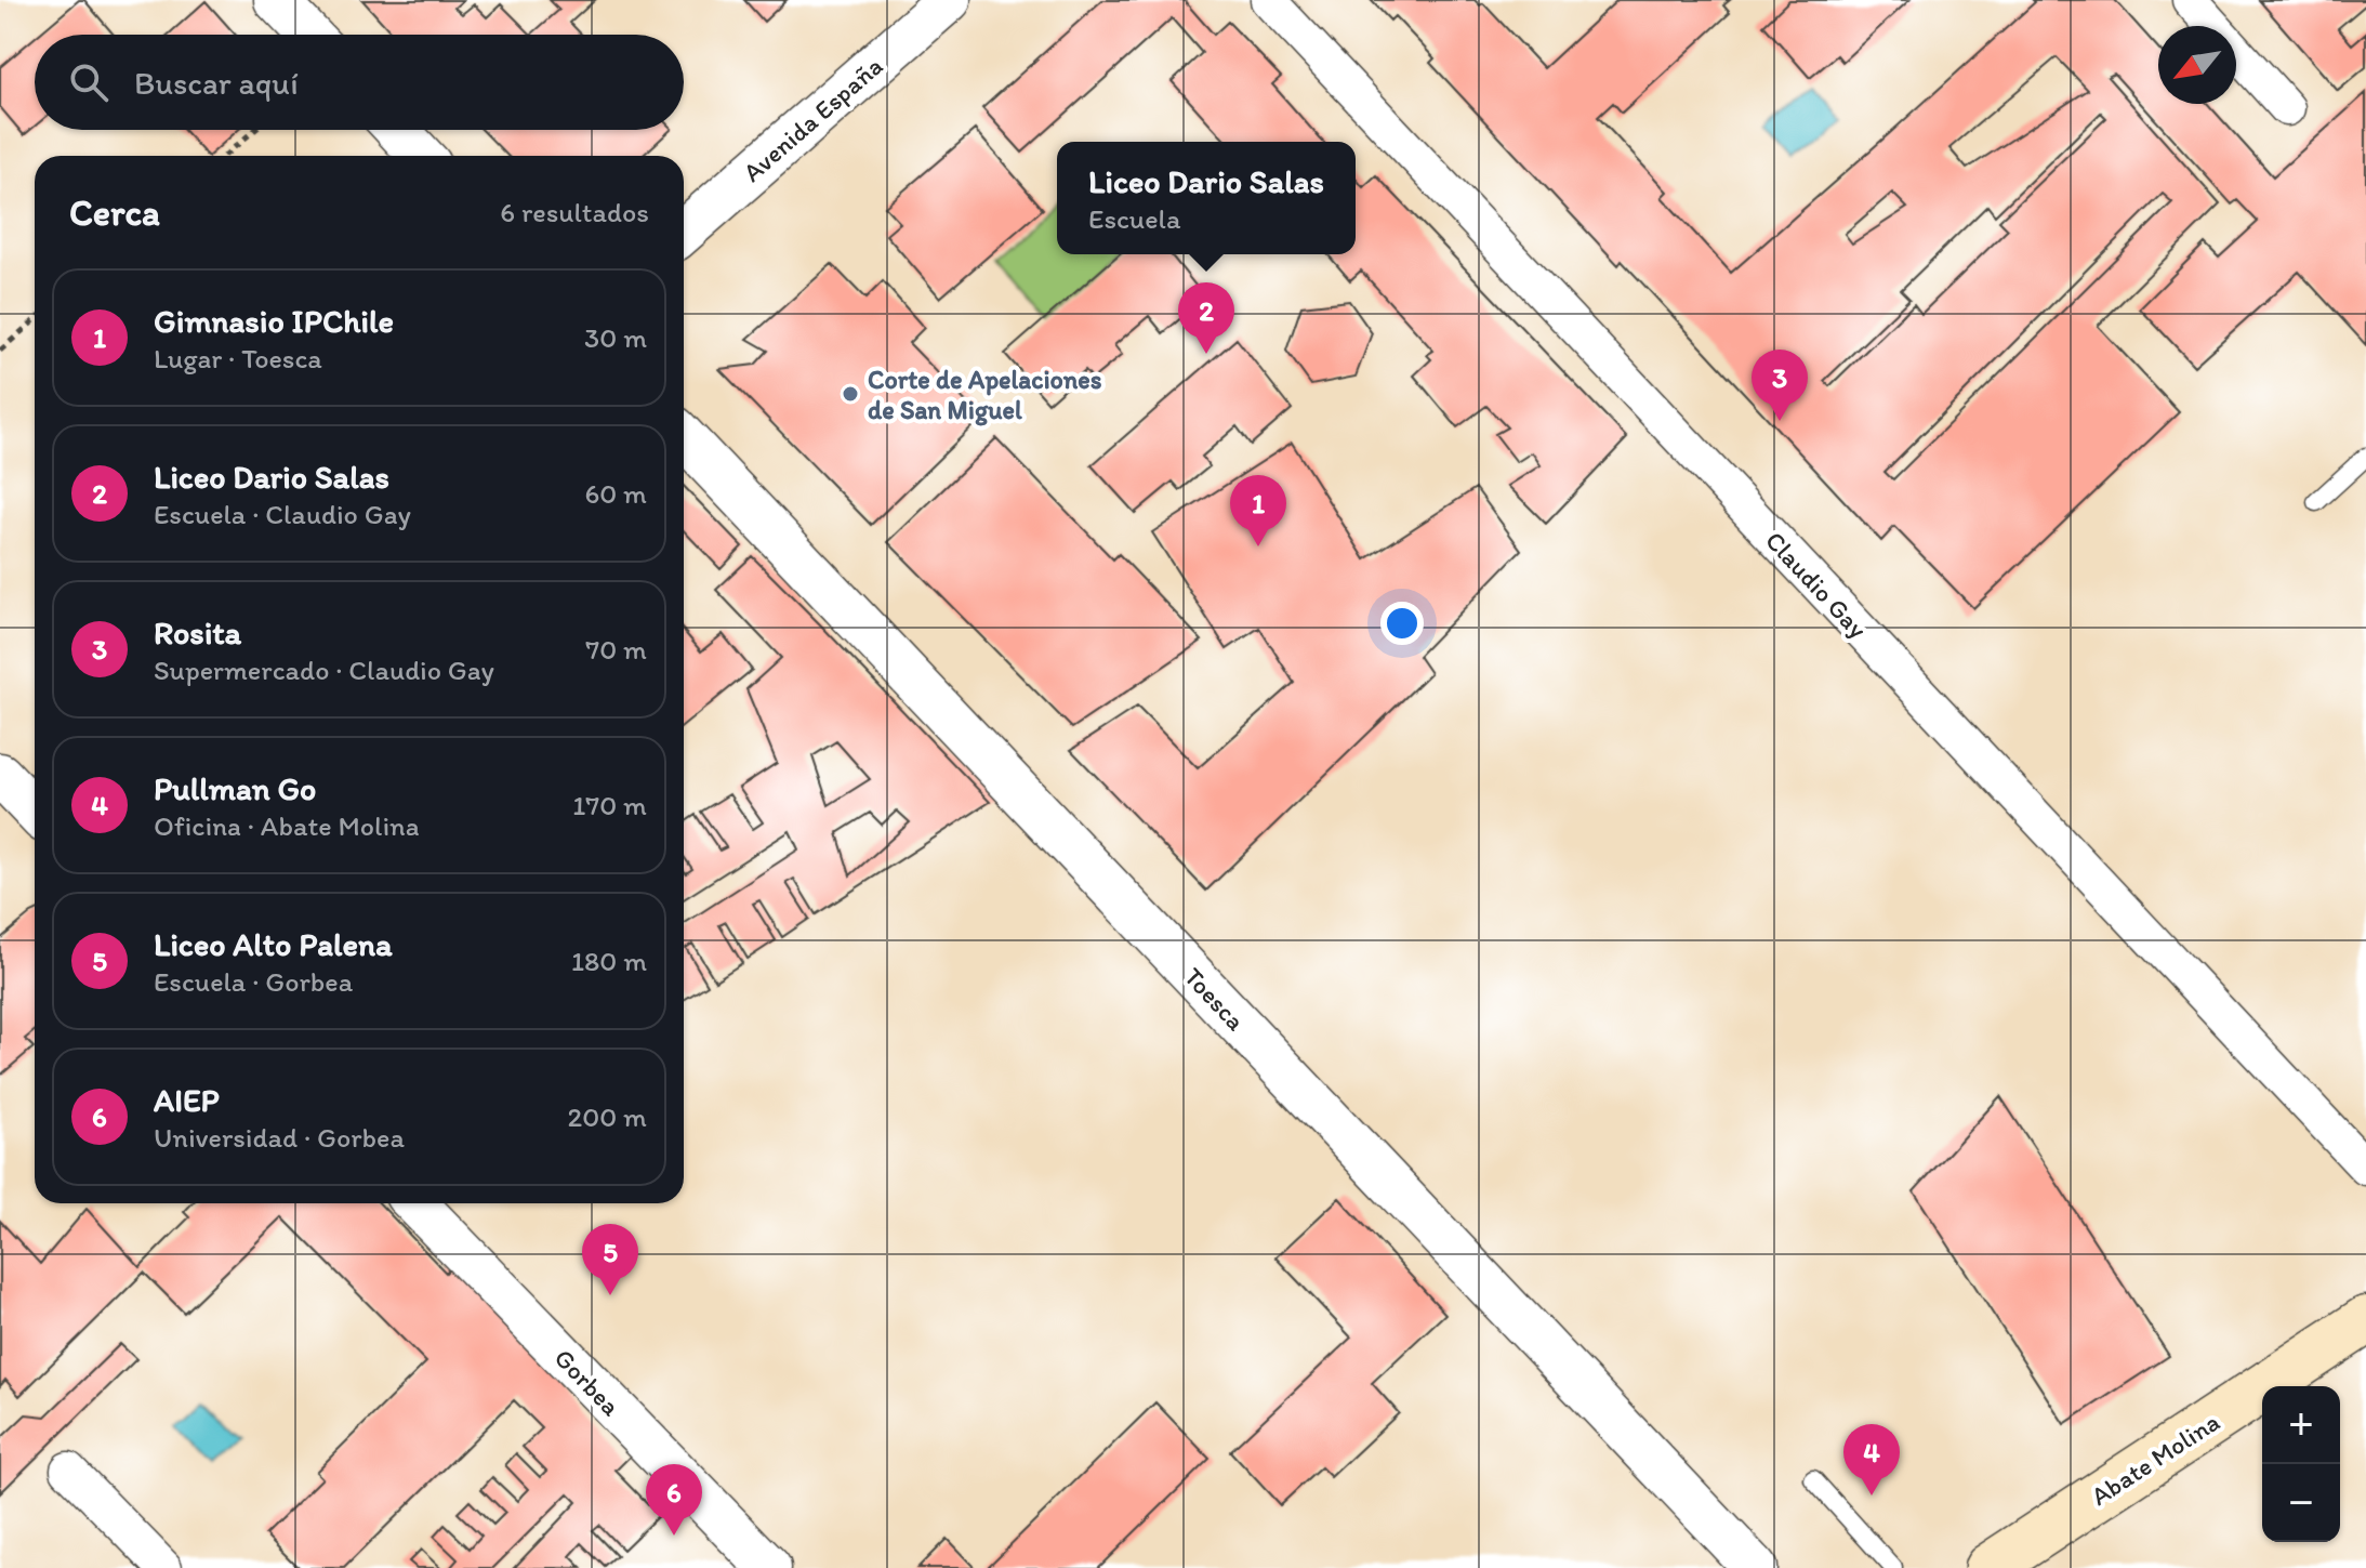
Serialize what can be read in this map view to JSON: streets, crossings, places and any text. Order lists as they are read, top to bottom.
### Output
{
  "streets": {
    "main road": ["Abate Molina"],
    "street": [
      "Avenida España",
      "Claudio Gay",
      "Toesca",
      "Gorbea"
    ]
  },
  "places": ["Corte de Apelaciones de San Miguel"],
  "north": "bottom left",
  "page": {
    "search": "Buscar aquí",
    "popup": ["Liceo Dario Salas", "Escuela"],
    "heading": ["Cerca", "6 resultados"],
    "list": [
      {
        "mark": "1",
        "name": "Gimnasio IPChile",
        "note": "Lugar · Toesca",
        "value": "30 m"
      },
      {
        "mark": "2",
        "name": "Liceo Dario Salas",
        "note": "Escuela · Claudio Gay",
        "value": "60 m"
      },
      {
        "mark": "3",
        "name": "Rosita",
        "note": "Supermercado · Claudio Gay",
        "value": "70 m"
      },
      {
        "mark": "4",
        "name": "Pullman Go",
        "note": "Oficina · Abate Molina",
        "value": "170 m"
      },
      {
        "mark": "5",
        "name": "Liceo Alto Palena",
        "note": "Escuela · Gorbea",
        "value": "180 m"
      },
      {
        "mark": "6",
        "name": "AIEP",
        "note": "Universidad · Gorbea",
        "value": "200 m"
      }
    ],
    "pins": [
      "2",
      "3",
      "1",
      "5",
      "4",
      "6"
    ],
    "map_buttons": ["+", "−"]
  }
}
